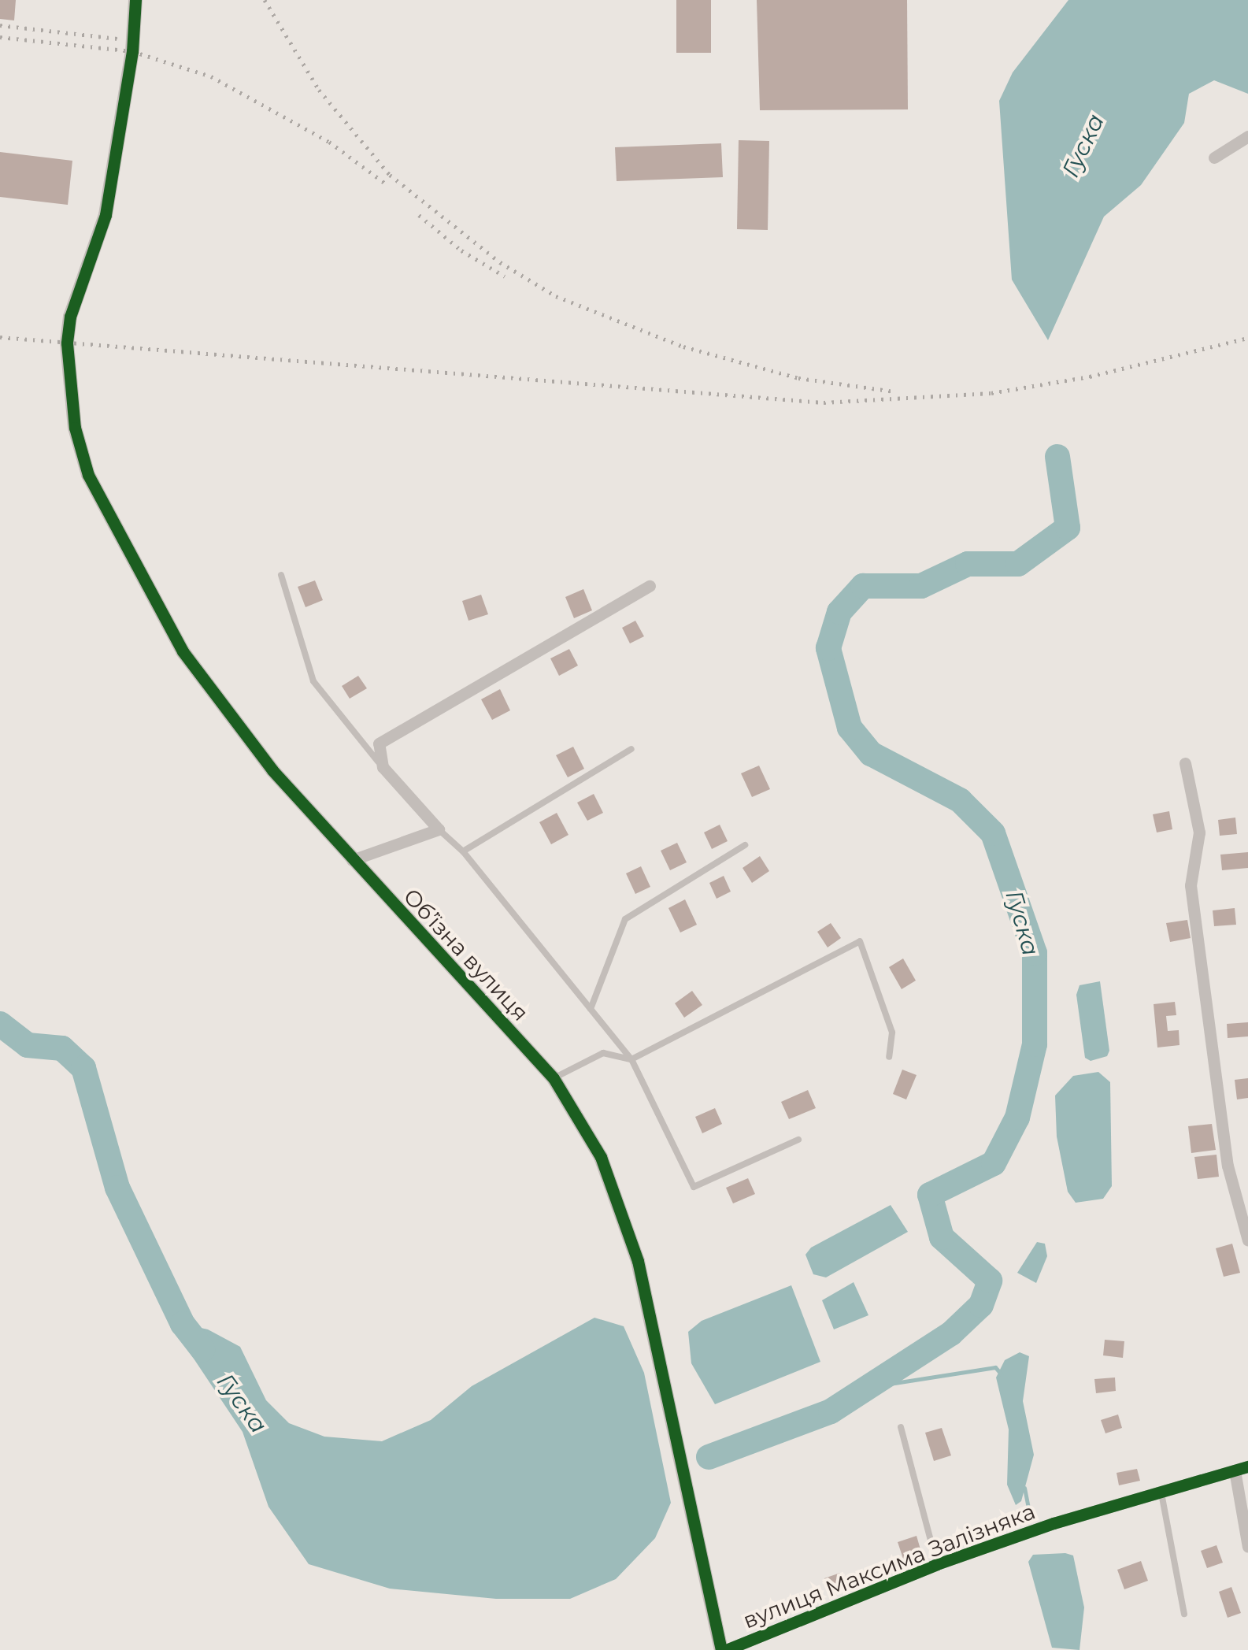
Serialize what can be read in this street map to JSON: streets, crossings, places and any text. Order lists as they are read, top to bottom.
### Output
{
  "streets": {
    "street": ["Обʼїзна вулиця", "вулиця Максима Залізняка"]
  },
  "crossings": [
    ["Обʼїзна вулиця", "вулиця Максима Залізняка"]
  ],
  "water": ["Гуска"]
}
